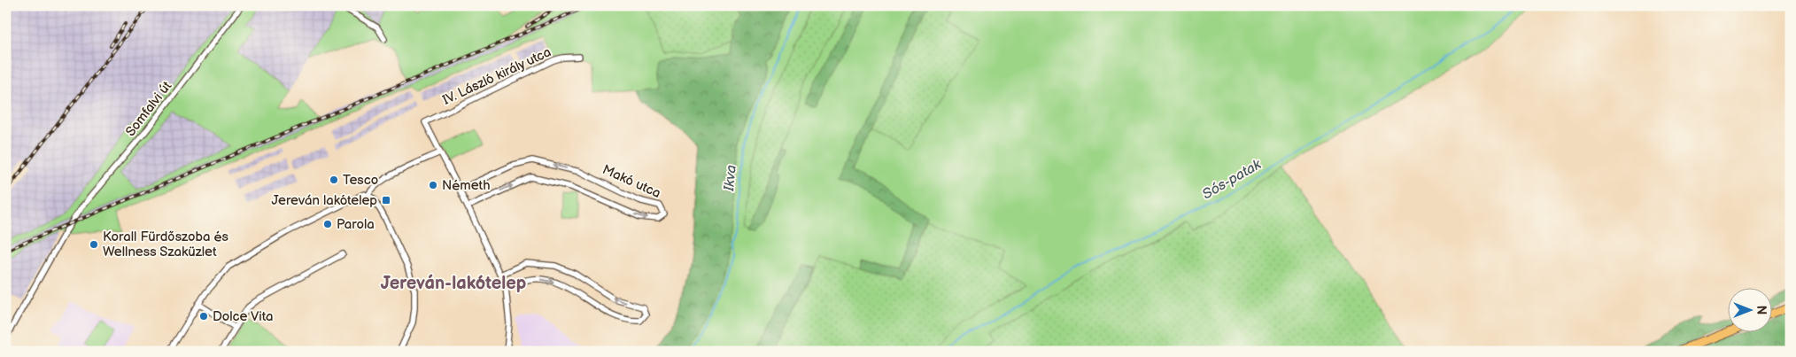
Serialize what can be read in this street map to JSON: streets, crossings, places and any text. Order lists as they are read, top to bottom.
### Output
{
  "streets": {
    "street": ["IV. László király utca", "Somfalvi út", "Makó utca"]
  },
  "districts": ["Jereván-lakótelep"],
  "water": ["Ikva", "Sós-patak"],
  "places": {
    "other": [
      "Tesco",
      "Németh",
      "Parola",
      "Korall Fürdőszoba és Wellness Szaküzlet",
      "Dolce Vita"
    ],
    "transit": ["Jereván lakótelep"]
  },
  "north": "right"
}
